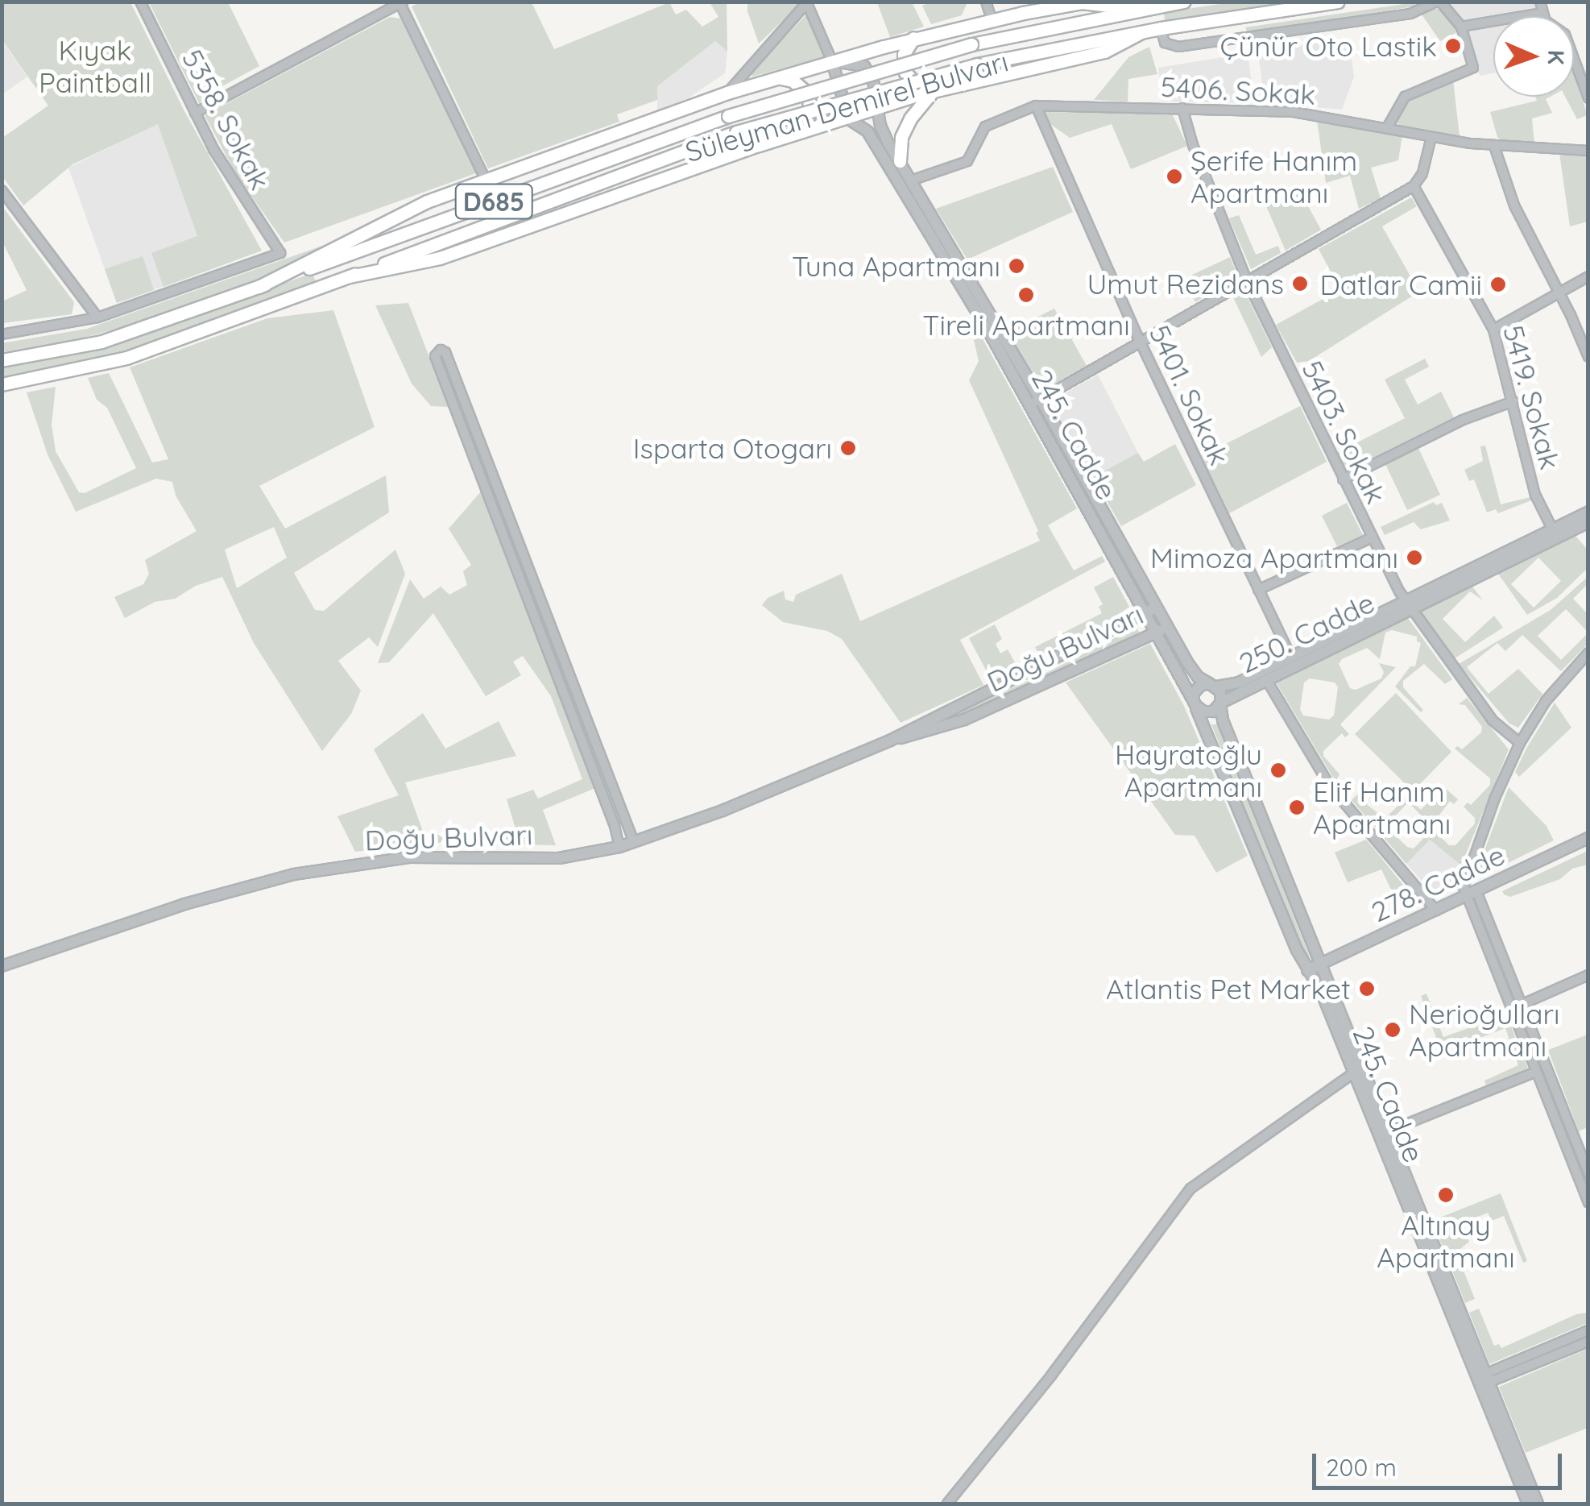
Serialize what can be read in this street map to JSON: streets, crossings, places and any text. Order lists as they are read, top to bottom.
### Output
{
  "streets": {
    "highway": ["Süleyman Demirel Bulvarı", "D685"],
    "street": [
      "5406. Sokak",
      "5358. Sokak",
      "5401. Sokak",
      "5419. Sokak",
      "5403. Sokak",
      "245. Cadde",
      "250. Cadde",
      "Doğu Bulvarı",
      "278. Cadde"
    ]
  },
  "crossings": [
    ["5406. Sokak", "5401. Sokak"],
    ["5406. Sokak", "5403. Sokak"],
    ["5406. Sokak", "245. Cadde"],
    ["5401. Sokak", "250. Cadde"],
    ["5419. Sokak", "250. Cadde"],
    ["5403. Sokak", "250. Cadde"],
    ["245. Cadde", "250. Cadde"],
    ["245. Cadde", "Doğu Bulvarı"],
    ["245. Cadde", "278. Cadde"]
  ],
  "parks": ["Kıyak Paintball"],
  "places": [
    "Çünür Oto Lastik",
    "Şerife Hanım Apartmanı",
    "Tuna Apartmanı",
    "Umut Rezidans",
    "Datlar Camii",
    "Tireli Apartmanı",
    "Isparta Otogarı",
    "Mimoza Apartmanı",
    "Hayratoğlu Apartmanı",
    "Elif Hanım Apartmanı",
    "Atlantis Pet Market",
    "Nerioğulları Apartmanı",
    "Altınay Apartmanı"
  ],
  "scale_bar": "200 m",
  "north": "right"
}
